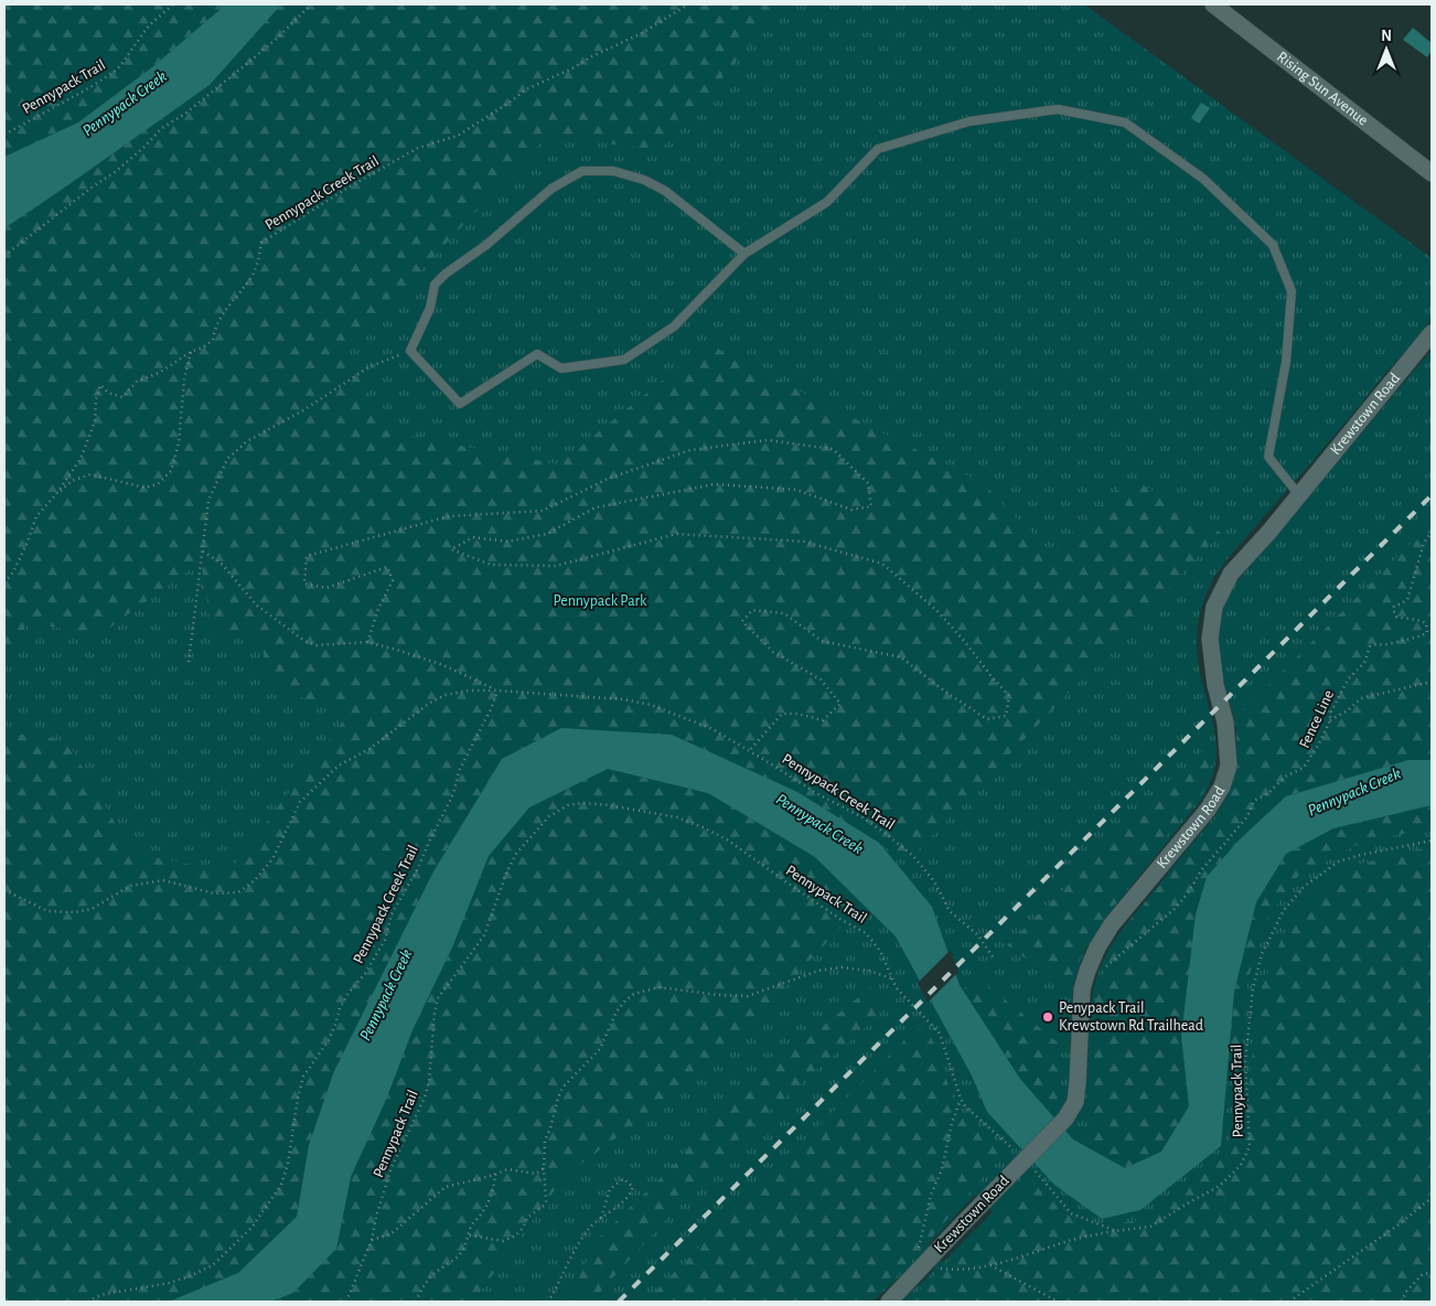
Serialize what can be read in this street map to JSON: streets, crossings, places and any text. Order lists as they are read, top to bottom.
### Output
{
  "streets": {
    "street": ["Rising Sun Avenue", "Krewstown Road"],
    "path": ["Pennypack Trail", "Pennypack Creek Trail", "Fence Line"]
  },
  "crossings": [
    ["Krewstown Road", "Fence Line"]
  ],
  "water": ["Pennypack Creek"],
  "parks": ["Pennypack Park"],
  "places": ["Penypack Trail Krewstown Rd Trailhead"],
  "north": "top"
}
